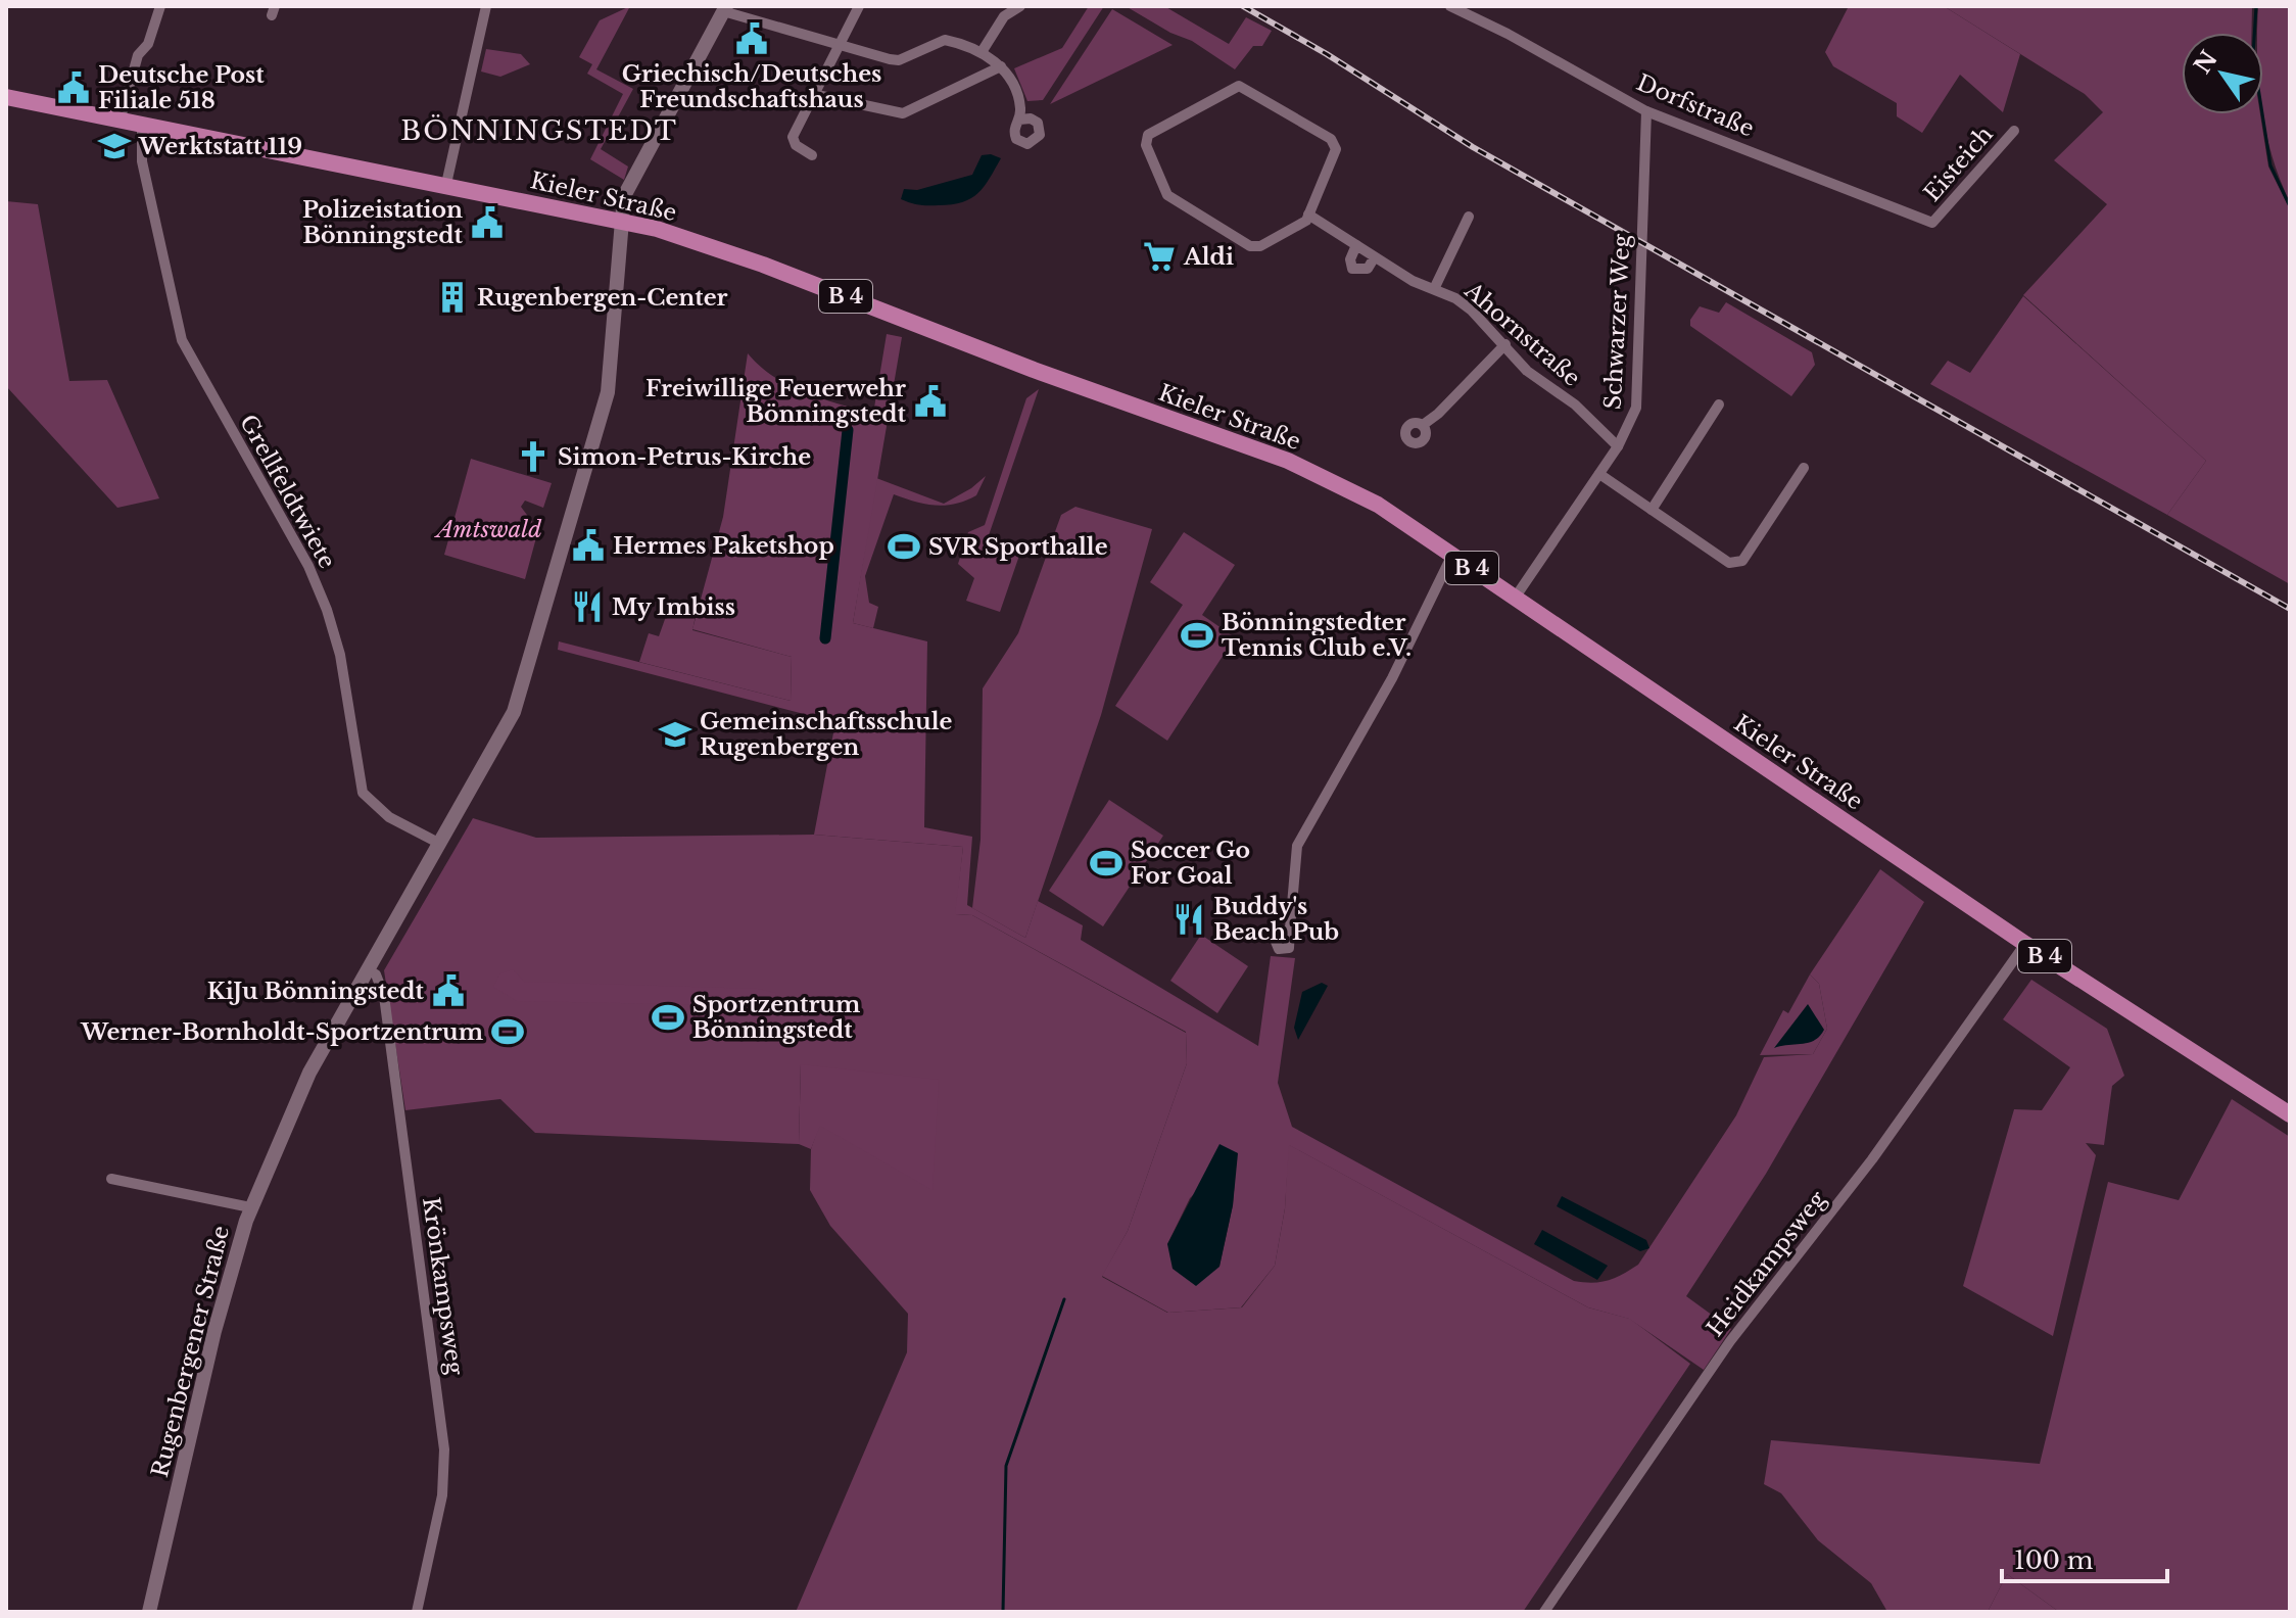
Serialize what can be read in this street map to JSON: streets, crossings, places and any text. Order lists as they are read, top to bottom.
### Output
{
  "streets": {
    "main road": ["Kieler Straße", "B 4", "Rugenbergener Straße"],
    "street": [
      "Dorfstraße",
      "Eisteich",
      "Schwarzer Weg",
      "Ahornstraße",
      "Grellfeldtwiete",
      "Heidkampsweg",
      "Krönkampsweg"
    ]
  },
  "crossings": [
    ["Dorfstraße", "Eisteich"],
    ["Dorfstraße", "Schwarzer Weg"],
    ["Kieler Straße", "Schwarzer Weg"],
    ["Kieler Straße", "Grellfeldtwiete"],
    ["Kieler Straße", "Heidkampsweg"],
    ["Kieler Straße", "Rugenbergener Straße"],
    ["Schwarzer Weg", "Ahornstraße"],
    ["Grellfeldtwiete", "Rugenbergener Straße"],
    ["Krönkampsweg", "Rugenbergener Straße"]
  ],
  "districts": ["BÖNNINGSTEDT"],
  "parks": ["Amtswald"],
  "places": {
    "public building": [
      "Griechisch/Deutsches Freundschaftshaus",
      "Deutsche Post Filiale 518",
      "Polizeistation Bönningstedt",
      "Freiwillige Feuerwehr Bönningstedt",
      "Hermes Paketshop",
      "KiJu Bönningstedt"
    ],
    "school or university": ["Werktstatt 119", "Gemeinschaftsschule Rugenbergen"],
    "supermarket": ["Aldi"],
    "building": ["Rugenbergen-Center"],
    "church": ["Simon-Petrus-Kirche"],
    "sports": [
      "SVR Sporthalle",
      "Bönningstedter Tennis Club e.V.",
      "Soccer Go For Goal",
      "Sportzentrum Bönningstedt",
      "Werner-Bornholdt-Sportzentrum"
    ],
    "restaurant": ["My Imbiss", "Buddy's Beach Pub"]
  },
  "scale_bar": "100 m",
  "north": "top left"
}
